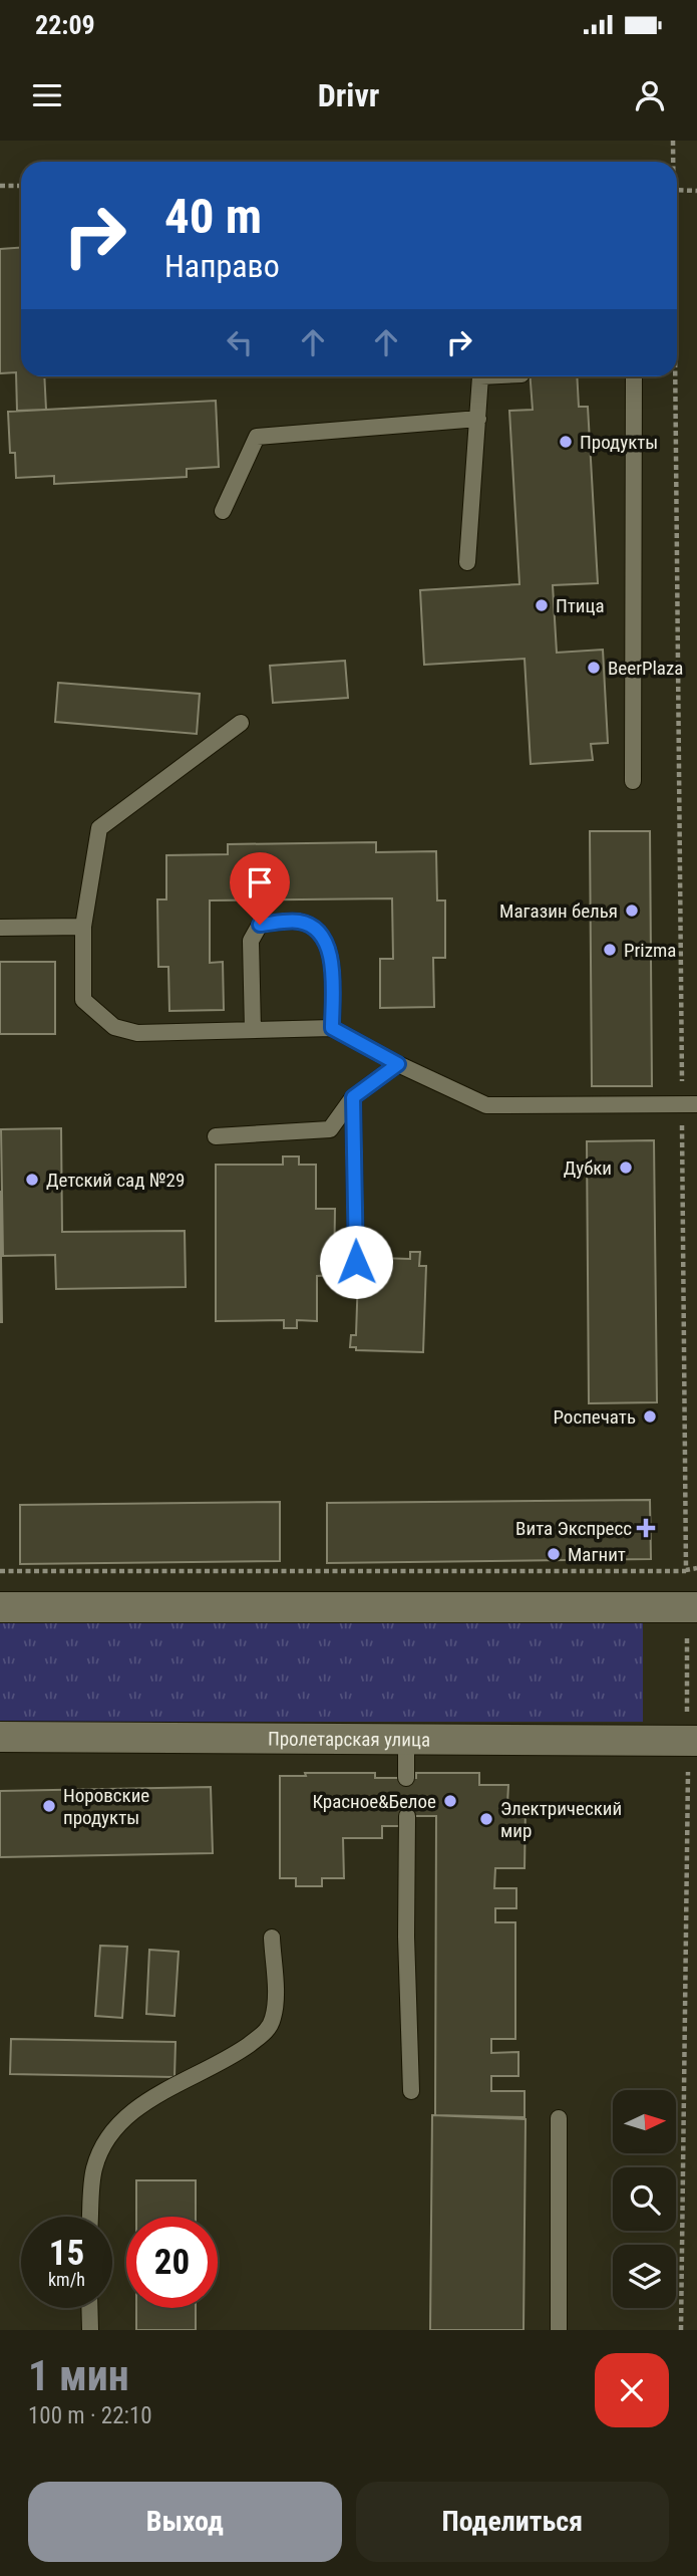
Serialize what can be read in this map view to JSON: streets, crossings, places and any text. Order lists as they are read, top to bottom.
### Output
{
  "streets": {
    "street": ["Пролетарская улица"]
  },
  "places": {
    "other": [
      "Продукты",
      "Птица",
      "BeerPlaza",
      "Магазин белья",
      "Prizma",
      "Дубки",
      "Детский сад №29",
      "Роспечать",
      "Магнит",
      "Красное&Белое",
      "Норовские продукты",
      "Электрический мир"
    ],
    "health": ["Вита Экспресс"]
  },
  "north": "right",
  "page": {
    "status": "22:09",
    "header": "Drivr",
    "turn": ["40 m", "Направо"],
    "speed": "15 km/h",
    "limit": "20",
    "heading": ["1 мин", "100 m · 22:10"],
    "buttons": ["Выход", "Поделиться"]
  }
}
